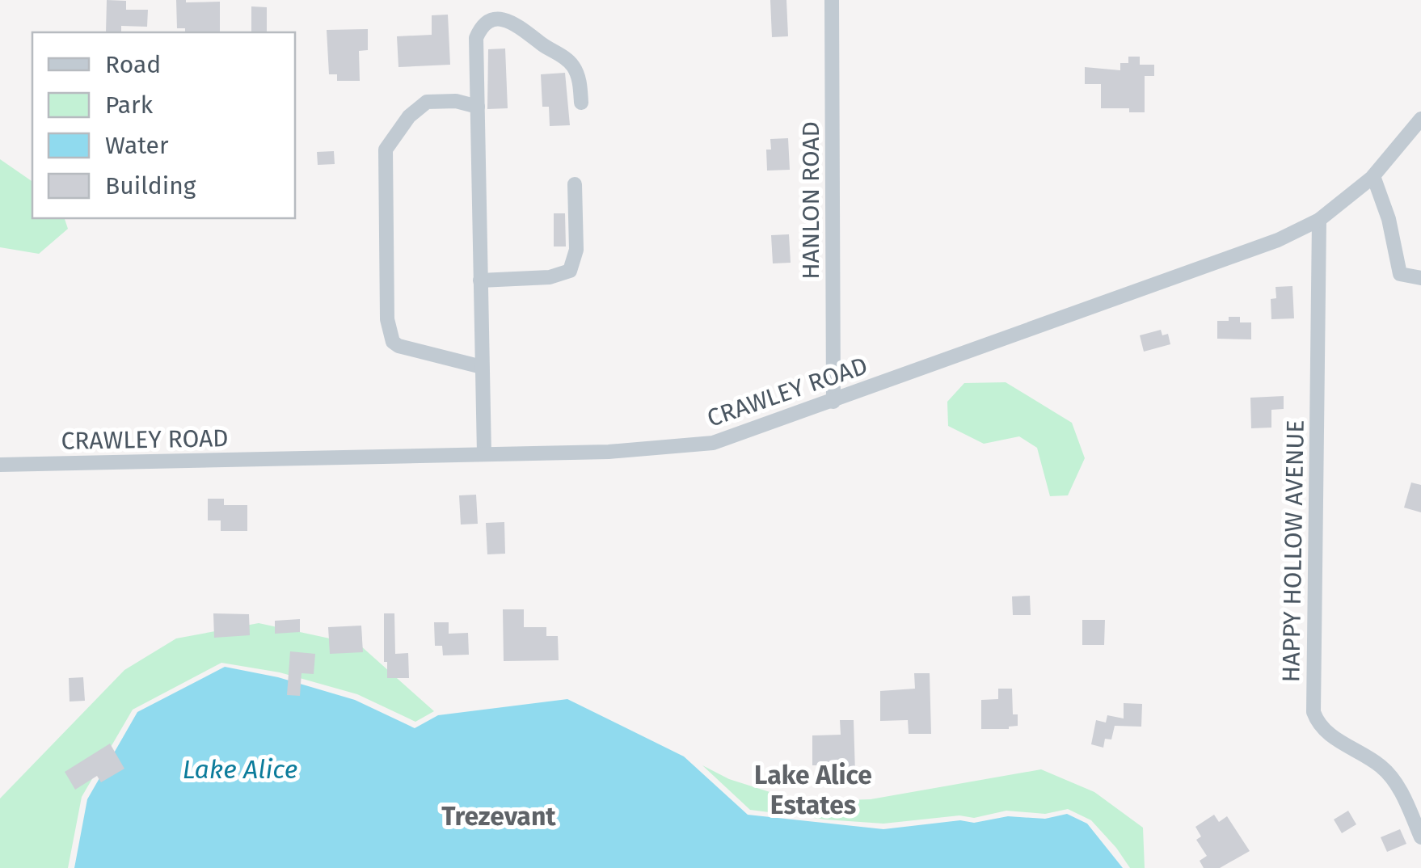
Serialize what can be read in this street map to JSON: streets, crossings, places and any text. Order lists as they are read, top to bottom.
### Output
{
  "streets": {
    "street": ["HANLON ROAD", "CRAWLEY ROAD", "HAPPY HOLLOW AVENUE"]
  },
  "crossings": [
    ["HANLON ROAD", "CRAWLEY ROAD"],
    ["CRAWLEY ROAD", "HAPPY HOLLOW AVENUE"]
  ],
  "districts": ["Lake Alice Estates", "Trezevant"],
  "water": ["Lake Alice"],
  "legend": [
    "Road",
    "Park",
    "Water",
    "Building"
  ]
}
